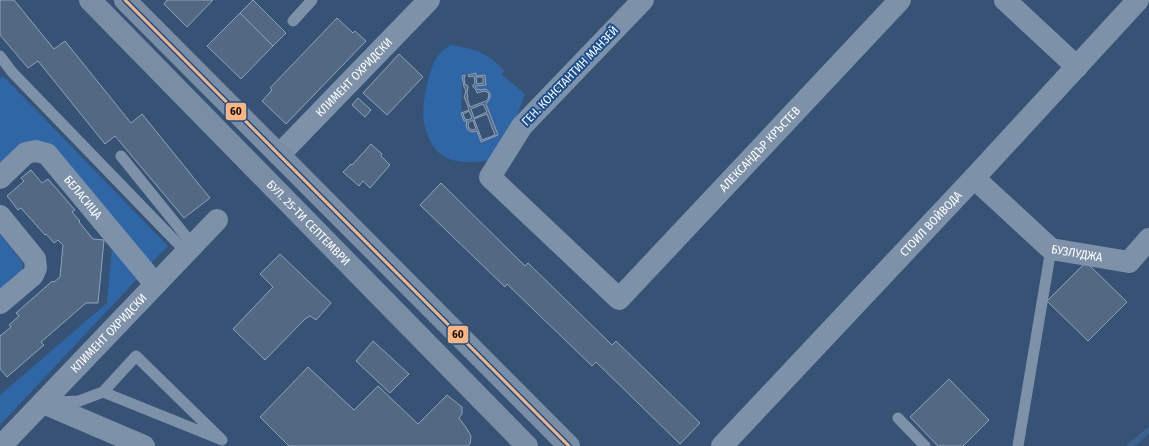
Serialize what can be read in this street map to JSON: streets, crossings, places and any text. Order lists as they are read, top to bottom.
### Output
{
  "streets": {
    "main road": ["БУЛ. 25-ТИ СЕПТЕМВРИ"],
    "street": [
      "ГЕН. КОНСТАНТИН МАНЗЕЙ",
      "КЛИМЕНТ ОХРИДСКИ",
      "АЛЕКСАНДЪР КРЪСТЕВ",
      "БЕЛАСИЦА",
      "СТОИЛ ВОЙВОДА",
      "БУЗЛУДЖА"
    ]
  },
  "crossings": [
    ["ГЕН. КОНСТАНТИН МАНЗЕЙ", "АЛЕКСАНДЪР КРЪСТЕВ"],
    ["КЛИМЕНТ ОХРИДСКИ", "БЕЛАСИЦА"],
    ["СТОИЛ ВОЙВОДА", "БУЗЛУДЖА"]
  ],
  "lines": ["transit line 60"]
}
